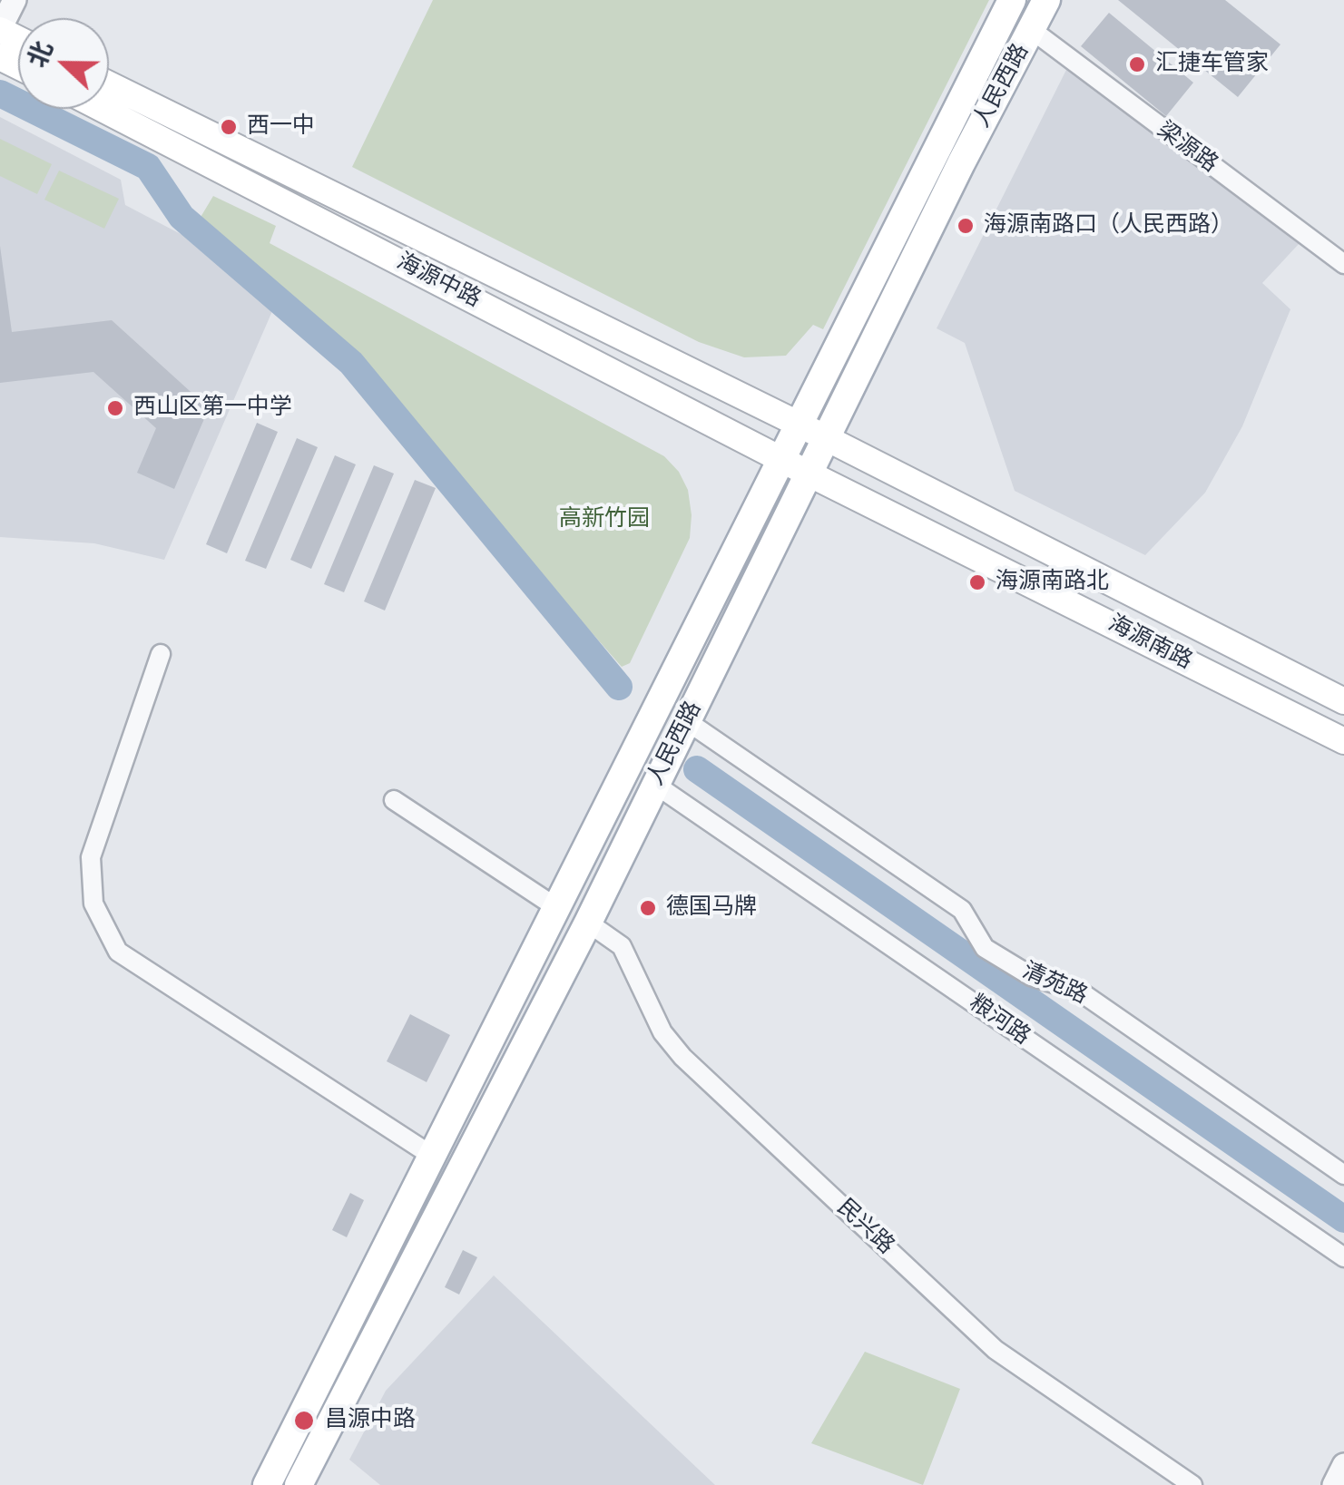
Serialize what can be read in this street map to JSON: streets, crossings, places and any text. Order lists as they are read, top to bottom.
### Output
{
  "streets": {
    "main road": ["人民西路", "海源中路", "海源南路"],
    "street": [
      "梁源路",
      "清苑路",
      "粮河路",
      "民兴路"
    ]
  },
  "crossings": [
    ["人民西路", "梁源路"],
    ["人民西路", "海源中路"],
    ["人民西路", "海源南路"],
    ["人民西路", "清苑路"],
    ["人民西路", "粮河路"],
    ["人民西路", "民兴路"],
    ["海源中路", "海源南路"]
  ],
  "parks": ["高新竹园"],
  "places": [
    "汇捷车管家",
    "西一中",
    "海源南路口（人民西路）",
    "西山区第一中学",
    "海源南路北",
    "德国马牌",
    "昌源中路"
  ],
  "north": "left"
}
